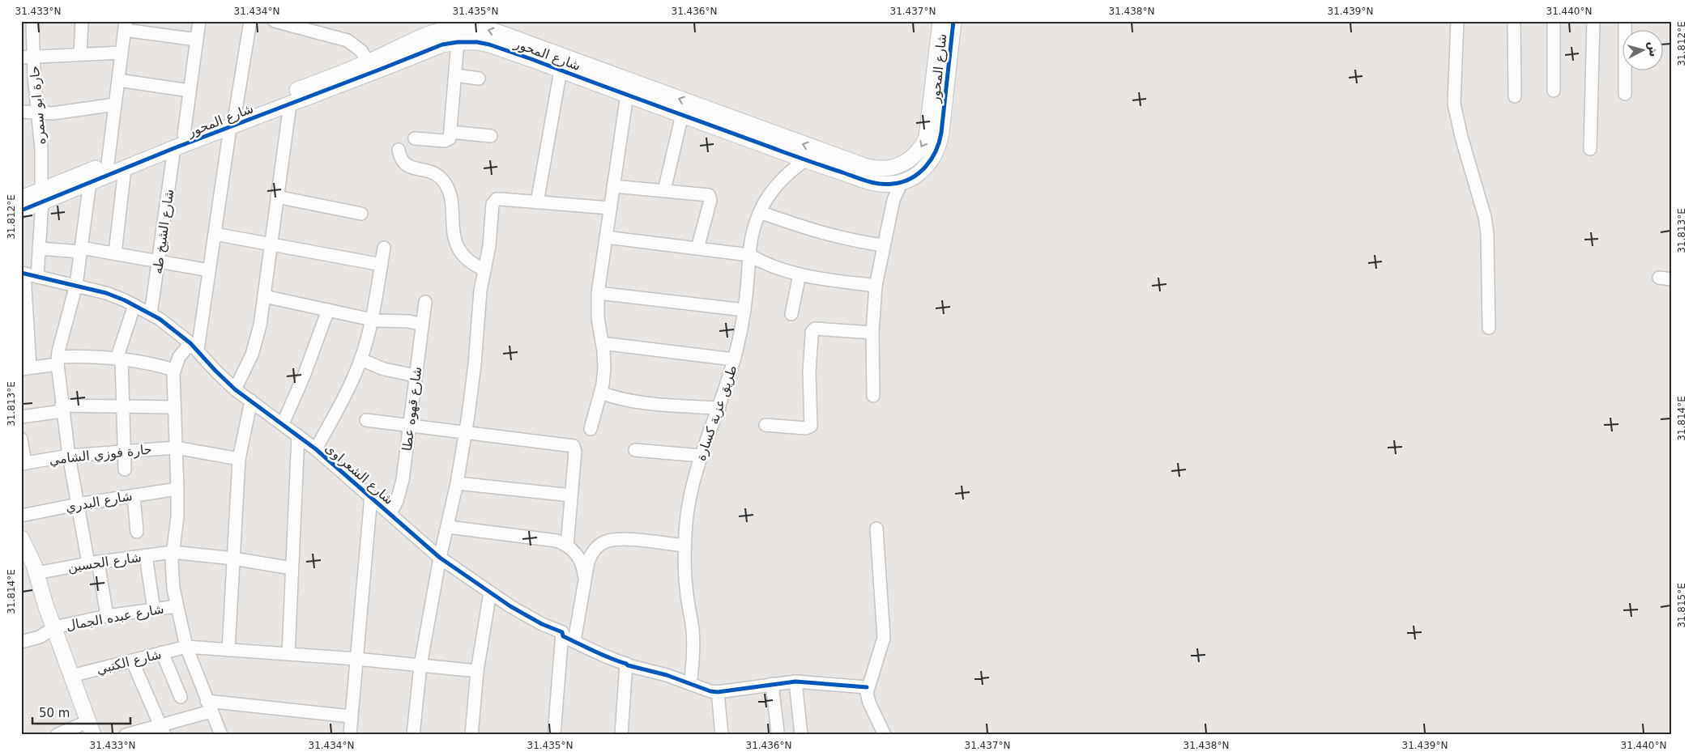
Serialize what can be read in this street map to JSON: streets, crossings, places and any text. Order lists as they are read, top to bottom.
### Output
{
  "streets": {
    "street": [
      "شارع المحور",
      "حارة ابو سمره",
      "شارع الشيخ طه",
      "شارع قهوه عطا",
      "طريق عزبة كسارة",
      "حارة فوزي الشامي",
      "شارع الشعراوى",
      "شارع البدري",
      "شارع الحسين",
      "شارع عبده الجمال",
      "شارع الكتبي"
    ]
  },
  "crossings": [
    ["شارع المحور", "حارة ابو سمره"],
    ["شارع المحور", "شارع الشيخ طه"],
    ["شارع المحور", "طريق عزبة كسارة"],
    ["حارة ابو سمره", "شارع الشعراوى"],
    ["شارع الشيخ طه", "شارع الشعراوى"],
    ["شارع قهوه عطا", "شارع الشعراوى"],
    ["طريق عزبة كسارة", "شارع الشعراوى"]
  ],
  "scale_bar": "50 m",
  "north": "right",
  "coordinates": [
    "31.433°N",
    "31.434°N",
    "31.435°N",
    "31.436°N",
    "31.437°N",
    "31.438°N",
    "31.439°N",
    "31.440°N",
    "31.812°E",
    "31.813°E",
    "31.814°E",
    "31.815°E"
  ]
}
